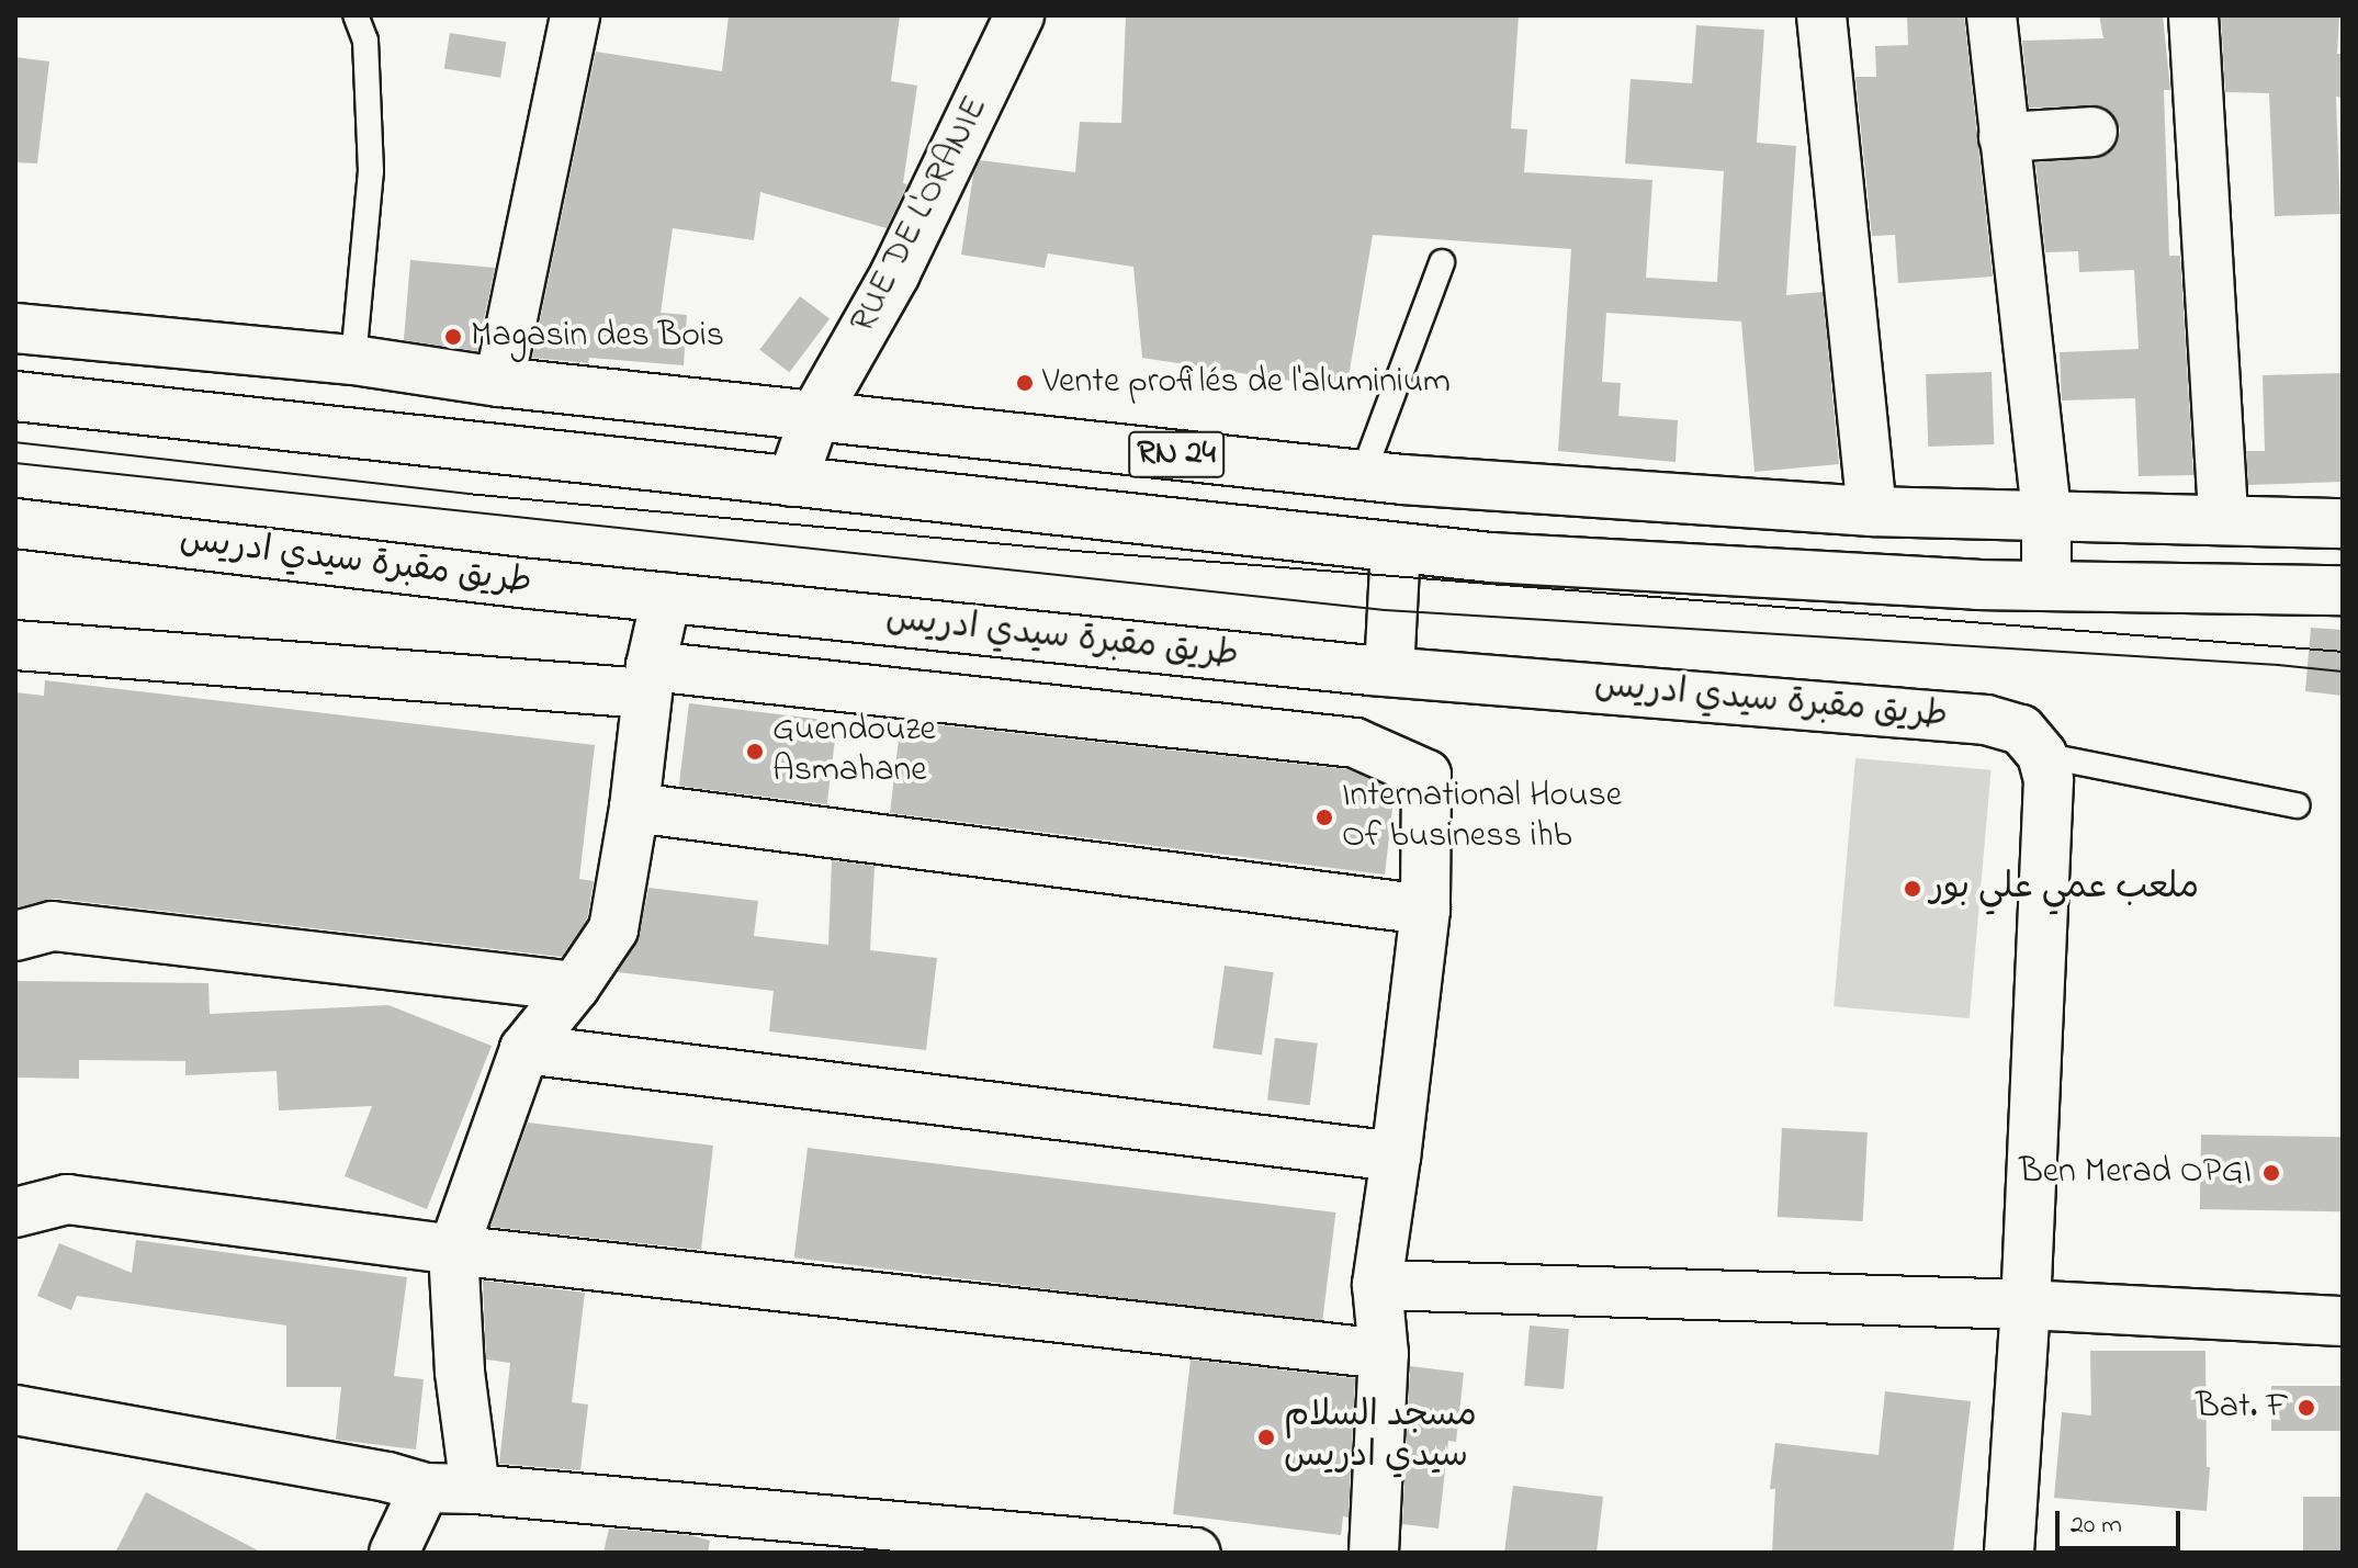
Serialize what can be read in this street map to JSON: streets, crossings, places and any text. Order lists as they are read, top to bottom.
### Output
{
  "streets": {
    "street": ["RUE DE L'ORANIE", "RN 24", "طريق مقبرة سيدي ادريس"]
  },
  "crossings": [
    ["RUE DE L'ORANIE", "RN 24"]
  ],
  "places": [
    "Magasin des Bois",
    "Vente profilés de l'aluminium",
    "Guendouze Asmahane",
    "International House Of business ihb",
    "ملعب عمي علي بور",
    "Ben Merad OPGI",
    "Bat. F",
    "مسجد السلام سيدي ادريس"
  ],
  "scale_bar": "20 m"
}
